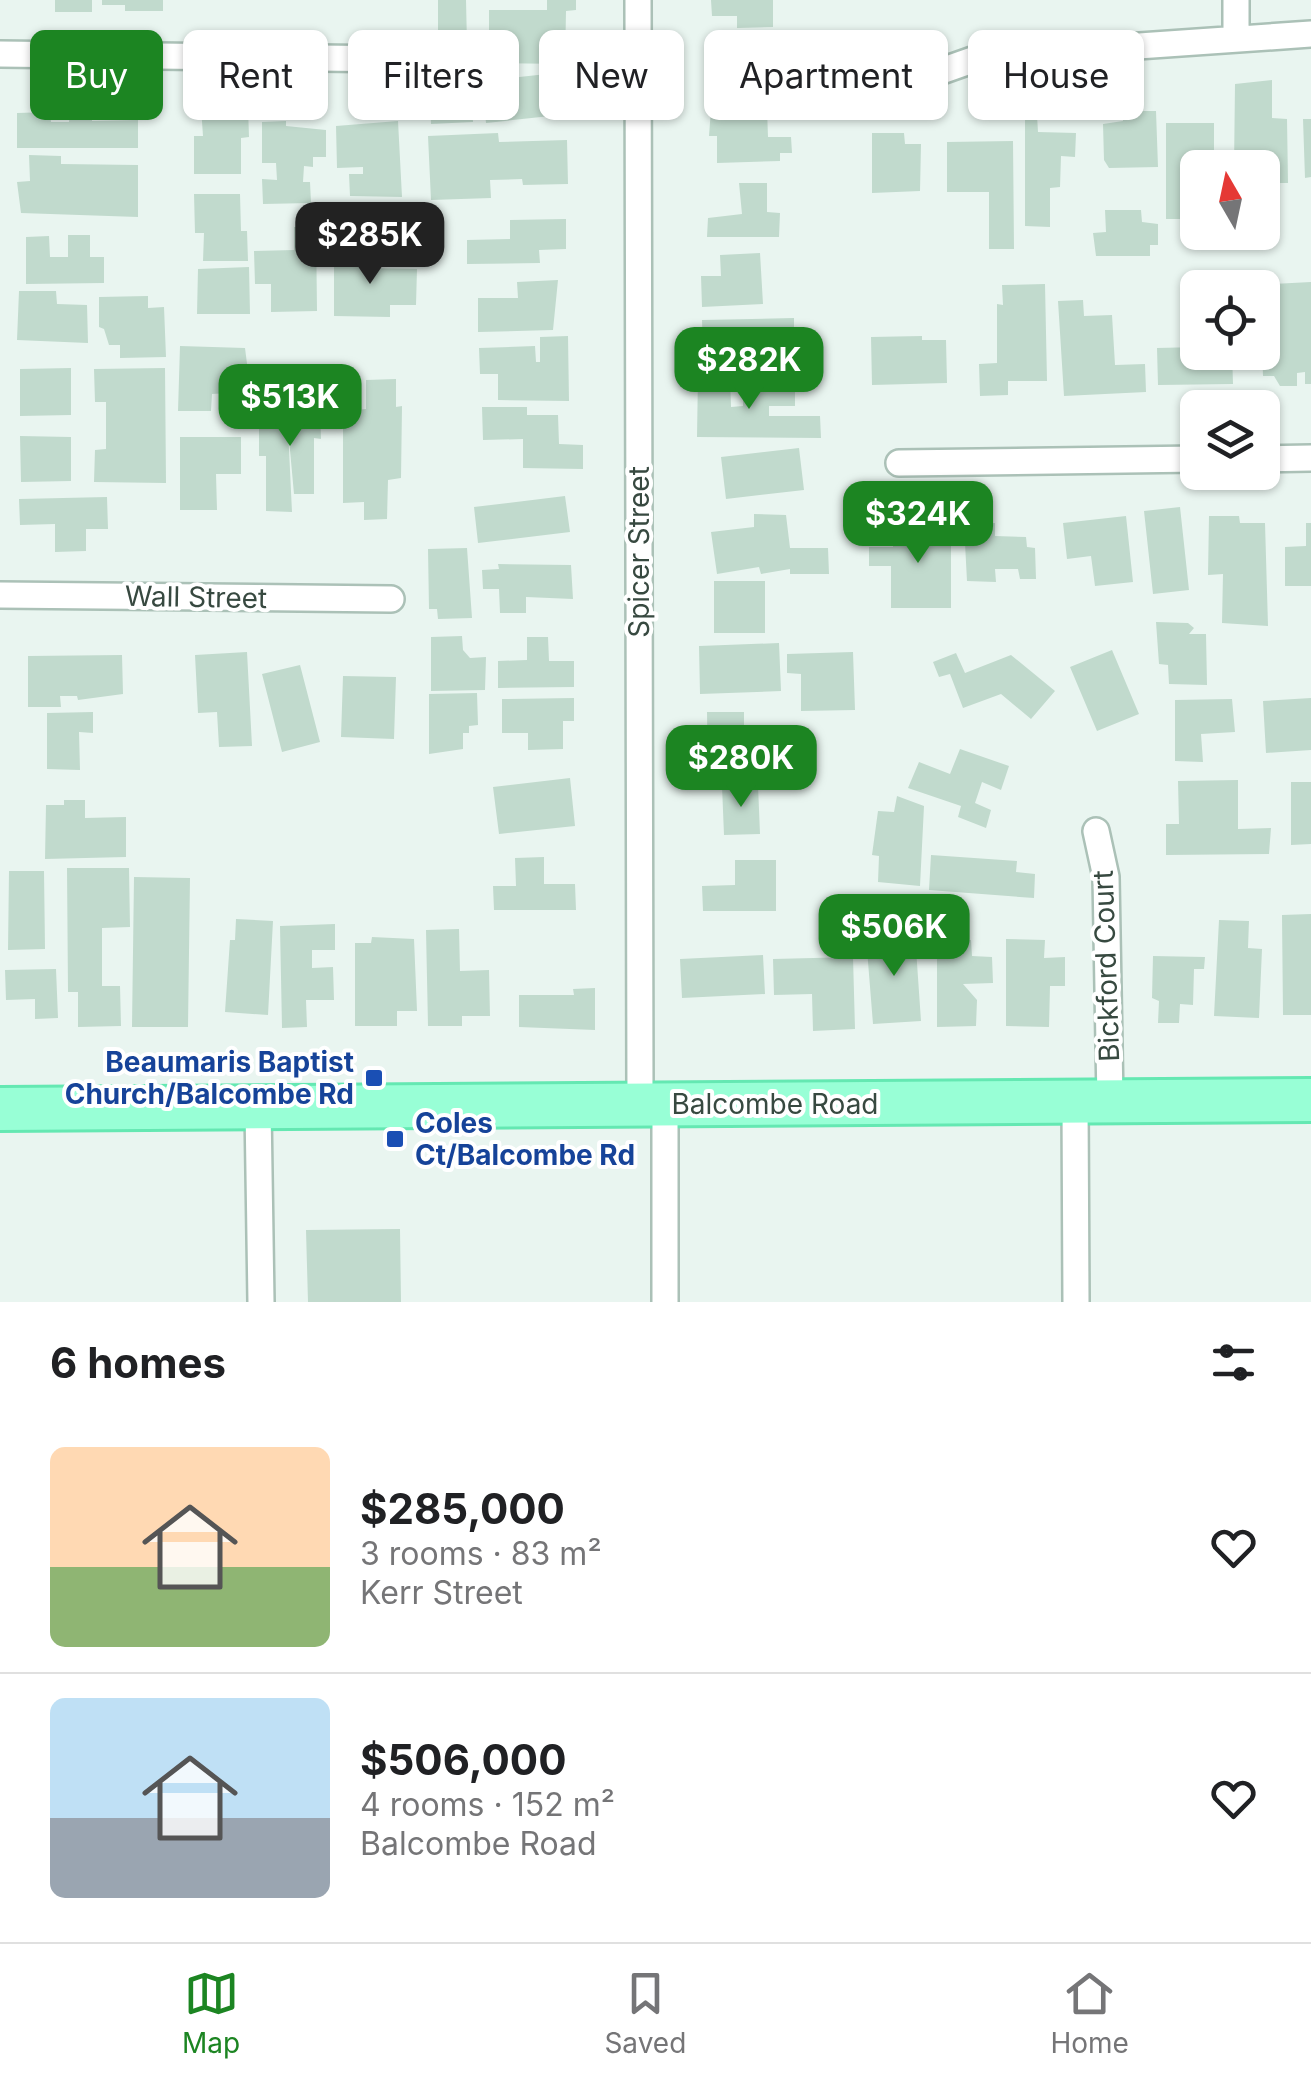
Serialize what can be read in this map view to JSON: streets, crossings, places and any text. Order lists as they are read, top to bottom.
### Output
{
  "streets": {
    "main road": ["Balcombe Road"],
    "street": ["Spicer Street", "Wall Street", "Bickford Court"]
  },
  "crossings": [
    ["Spicer Street", "Balcombe Road"],
    ["Bickford Court", "Balcombe Road"]
  ],
  "places": {
    "transit": ["Beaumaris Baptist Church/Balcombe Rd", "Coles Ct/Balcombe Rd"]
  },
  "north": "top",
  "page": {
    "chip": [
      "Buy",
      "Rent",
      "Filters",
      "New",
      "Apartment",
      "House"
    ],
    "price": [
      "$285K",
      "$282K",
      "$513K",
      "$324K",
      "$280K",
      "$506K"
    ],
    "heading": "6 homes",
    "list": [
      {
        "name": "$285,000",
        "note": "3 rooms · 83 m² · Kerr Street"
      },
      {
        "name": "$506,000",
        "note": "4 rooms · 152 m² · Balcombe Road"
      }
    ],
    "tabs": ["Map", "Saved", "Home"]
  }
}
